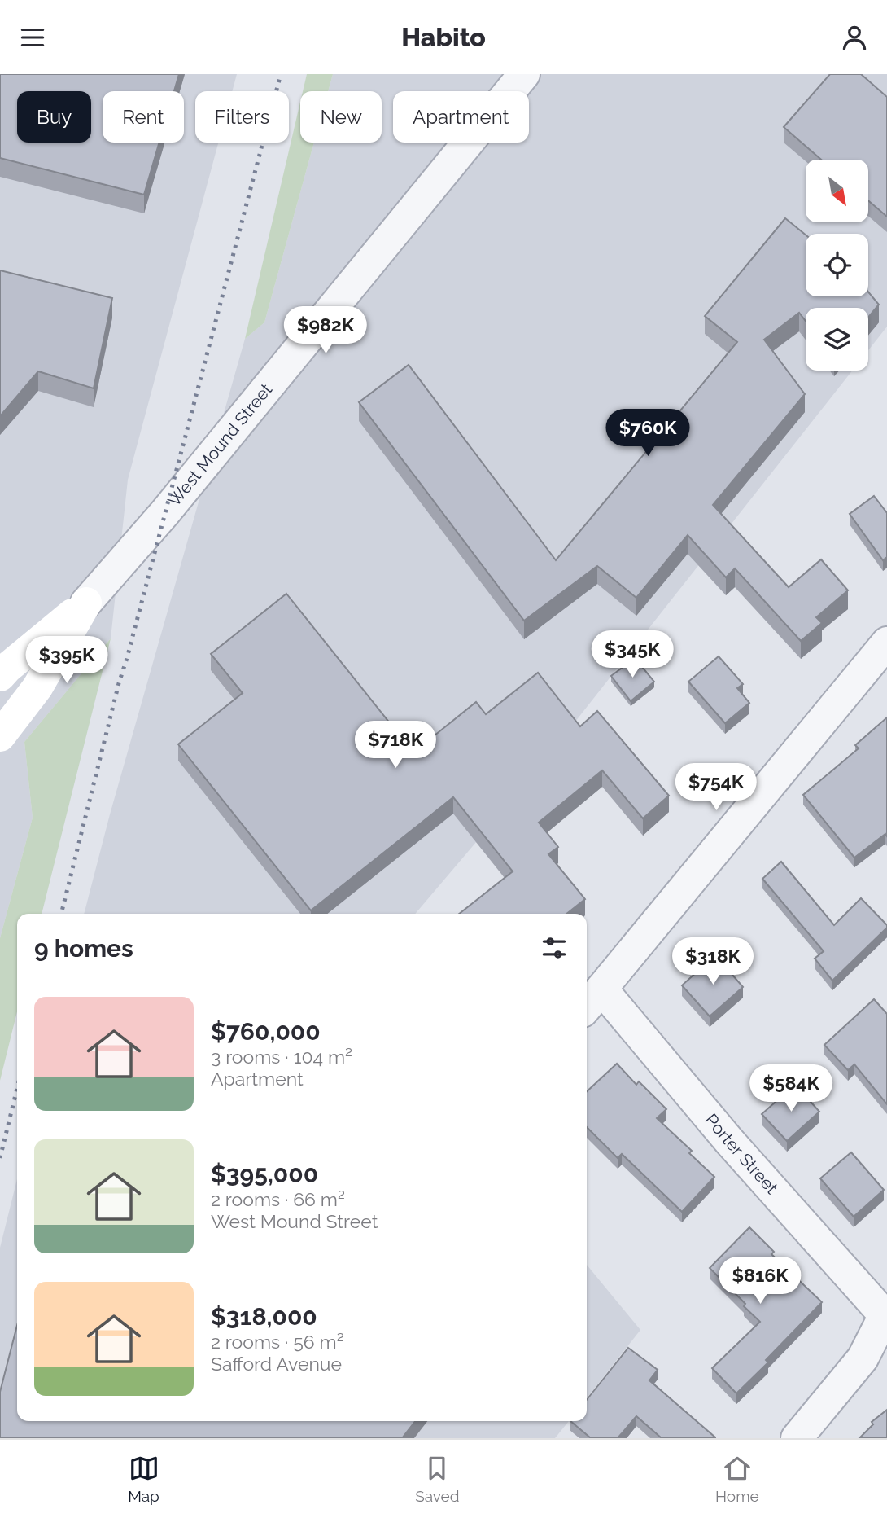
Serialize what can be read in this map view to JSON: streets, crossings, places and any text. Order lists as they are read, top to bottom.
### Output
{
  "streets": {
    "main road": ["West Mound Street"],
    "street": ["Porter Street"]
  },
  "north": "bottom right",
  "page": {
    "header": "Habito",
    "chip": [
      "Buy",
      "Rent",
      "Filters",
      "New",
      "Apartment"
    ],
    "price": [
      "$982K",
      "$760K",
      "$345K",
      "$395K",
      "$718K",
      "$754K",
      "$318K",
      "$584K",
      "$816K"
    ],
    "heading": "9 homes",
    "list": [
      {
        "name": "$760,000",
        "note": "3 rooms · 104 m² · Apartment"
      },
      {
        "name": "$395,000",
        "note": "2 rooms · 66 m² · West Mound Street"
      },
      {
        "name": "$318,000",
        "note": "2 rooms · 56 m² · Safford Avenue"
      }
    ],
    "tabs": ["Map", "Saved", "Home"]
  }
}
